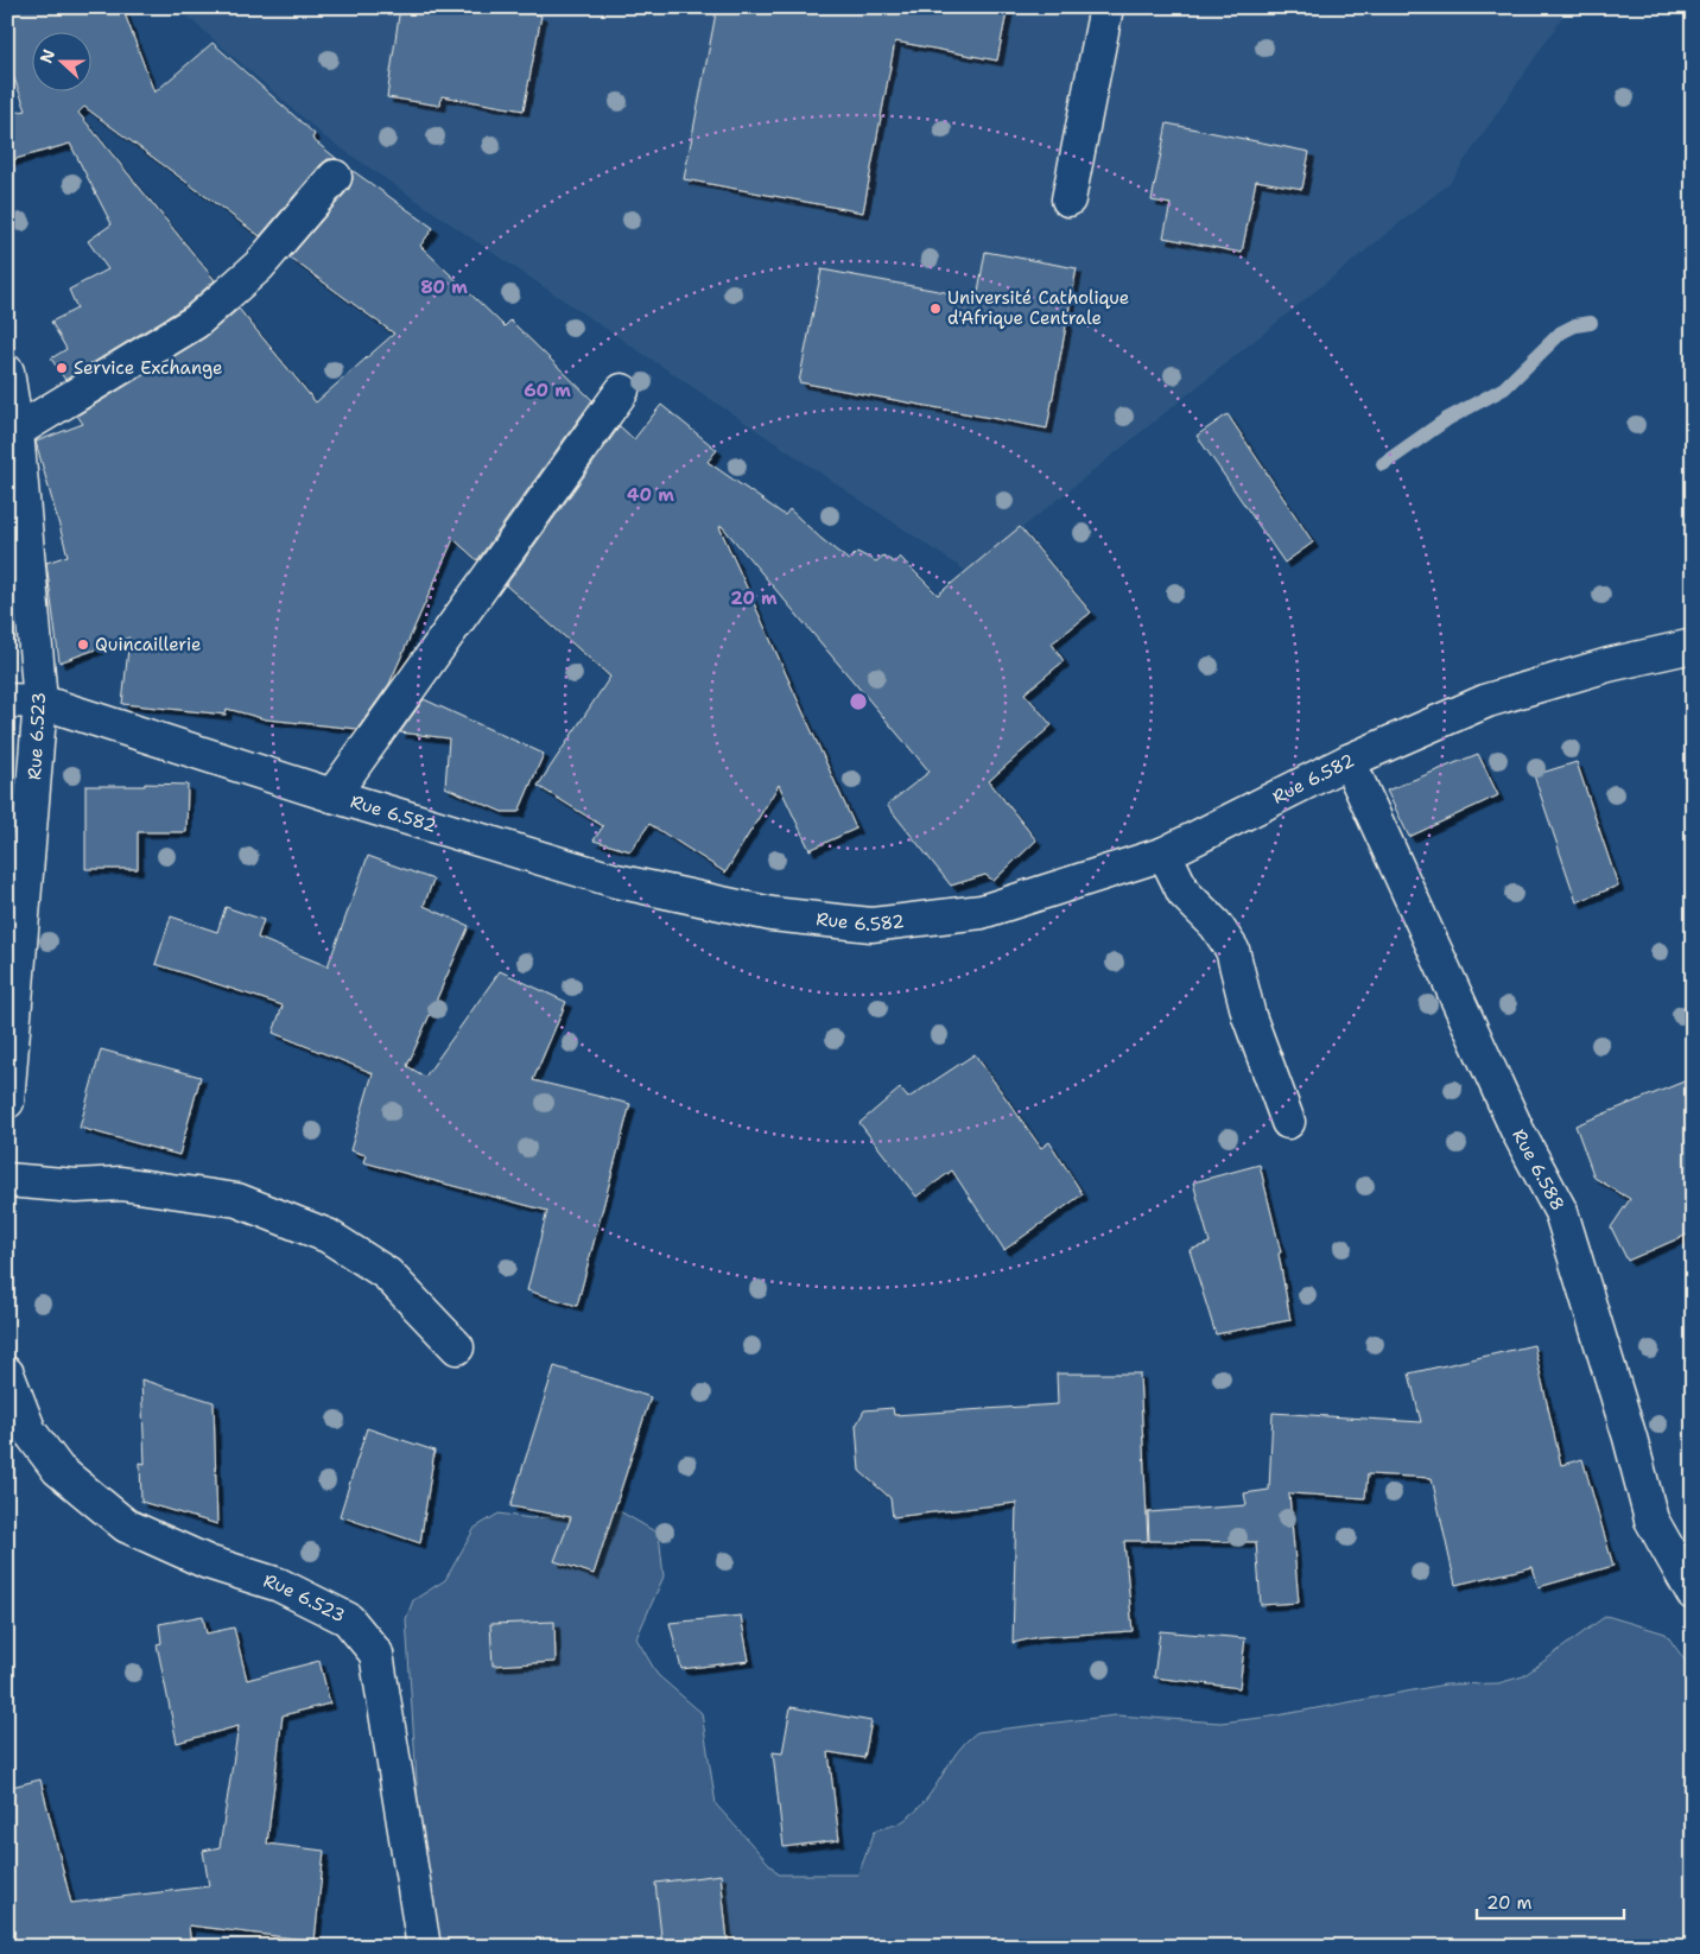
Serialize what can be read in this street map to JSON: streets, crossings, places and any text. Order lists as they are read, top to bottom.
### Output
{
  "streets": {
    "street": ["Rue 6.523", "Rue 6.582", "Rue 6.588"]
  },
  "crossings": [
    ["Rue 6.523", "Rue 6.582"],
    ["Rue 6.582", "Rue 6.588"]
  ],
  "places": ["Université Catholique d'Afrique Centrale", "Service Exchange", "Quincaillerie"],
  "scale_bar": "20 m",
  "north": "left",
  "rings": [
    "80 m",
    "60 m",
    "40 m",
    "20 m"
  ]
}
